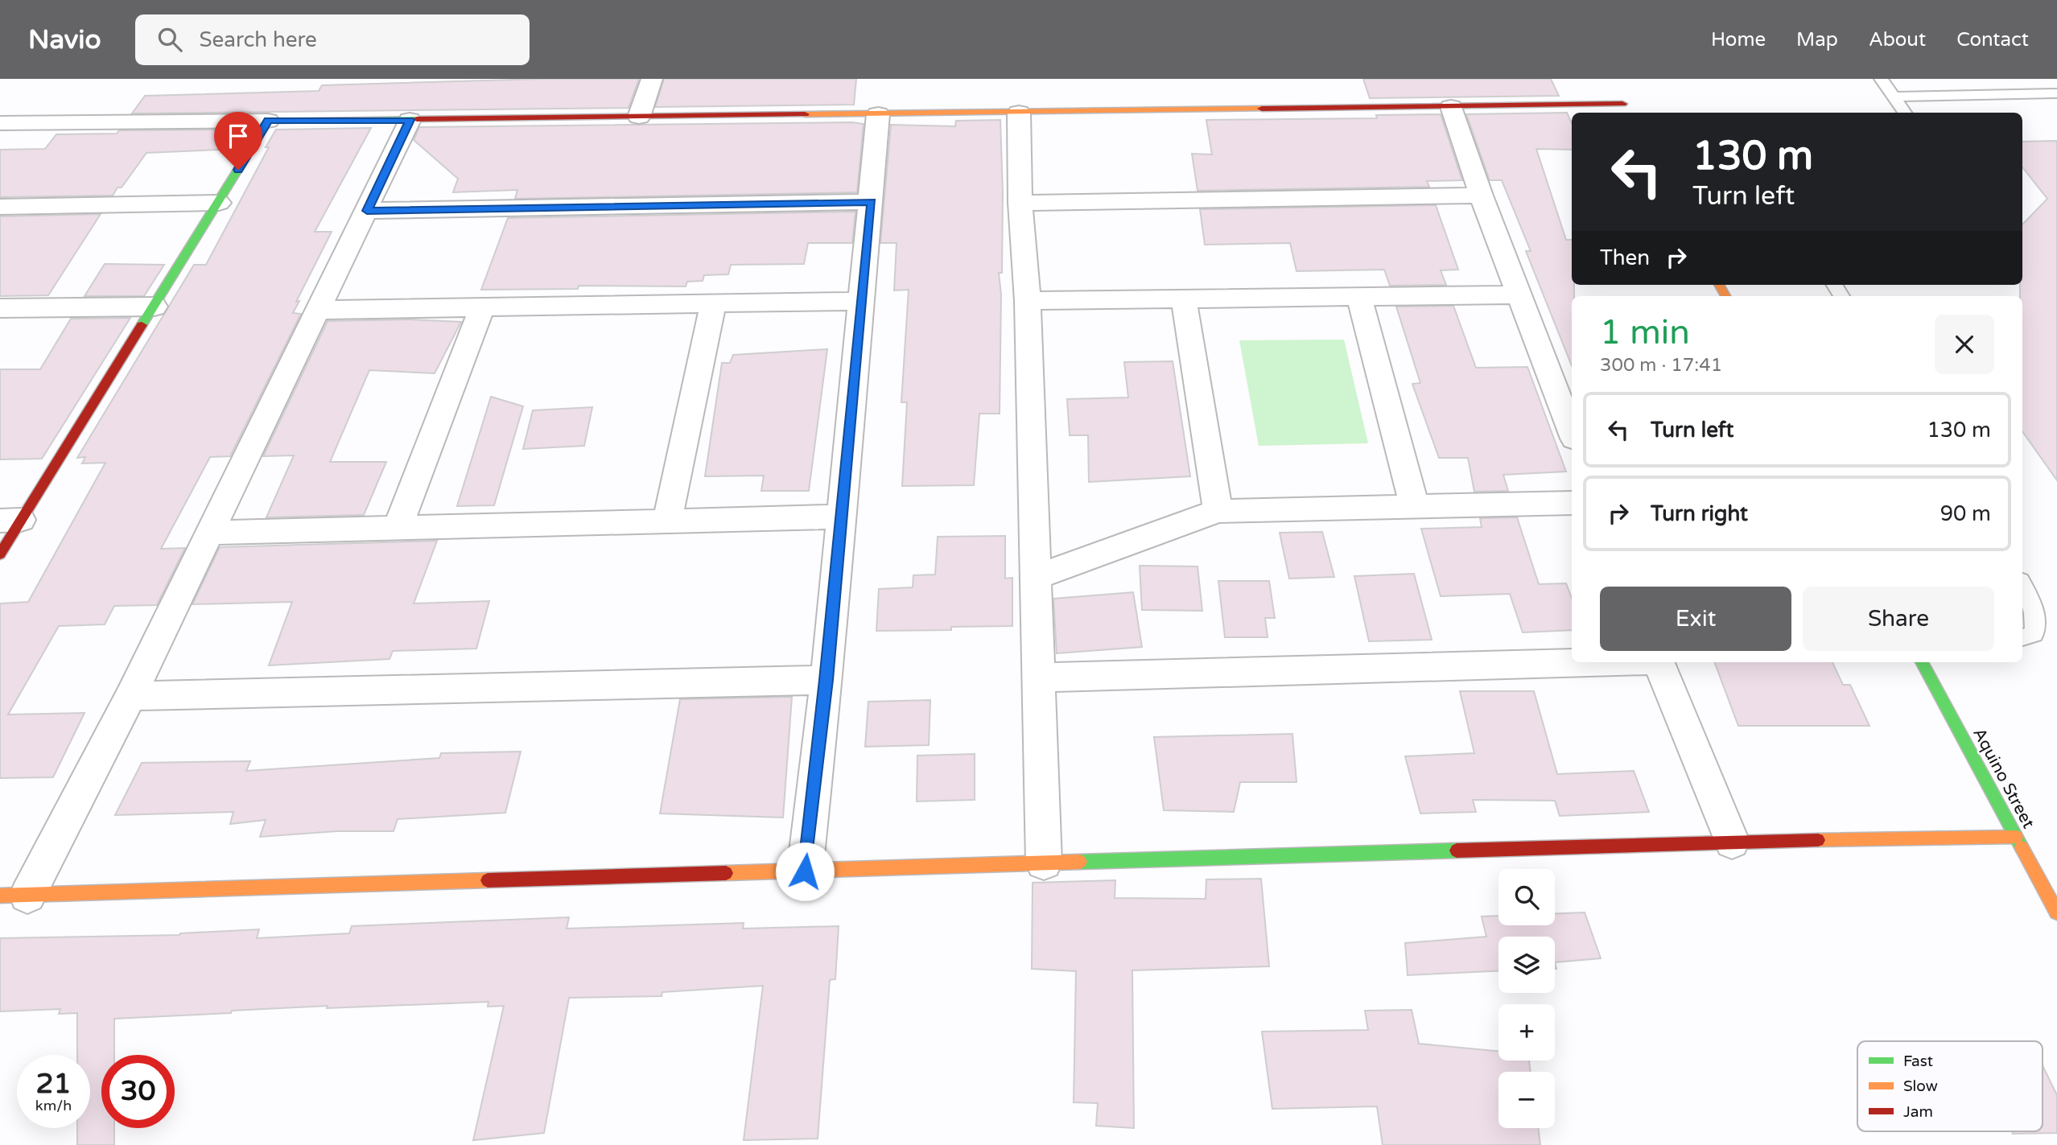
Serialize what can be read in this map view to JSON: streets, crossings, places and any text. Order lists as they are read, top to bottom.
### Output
{
  "streets": {
    "street": ["Aquino Street"]
  },
  "legend": ["Fast", "Slow", "Jam"],
  "page": {
    "header": "Navio",
    "search": "Search here",
    "nav": [
      "Home",
      "Map",
      "About",
      "Contact"
    ],
    "turn": ["130 m", "Turn left"],
    "then": "Then",
    "heading": ["1 min", "300 m · 17:41"],
    "list": [
      {
        "name": "Turn left",
        "value": "130 m"
      },
      {
        "name": "Turn right",
        "value": "90 m"
      }
    ],
    "buttons": ["Exit", "Share"],
    "map_buttons": ["+", "−"],
    "speed": "21 km/h",
    "limit": "30"
  }
}
